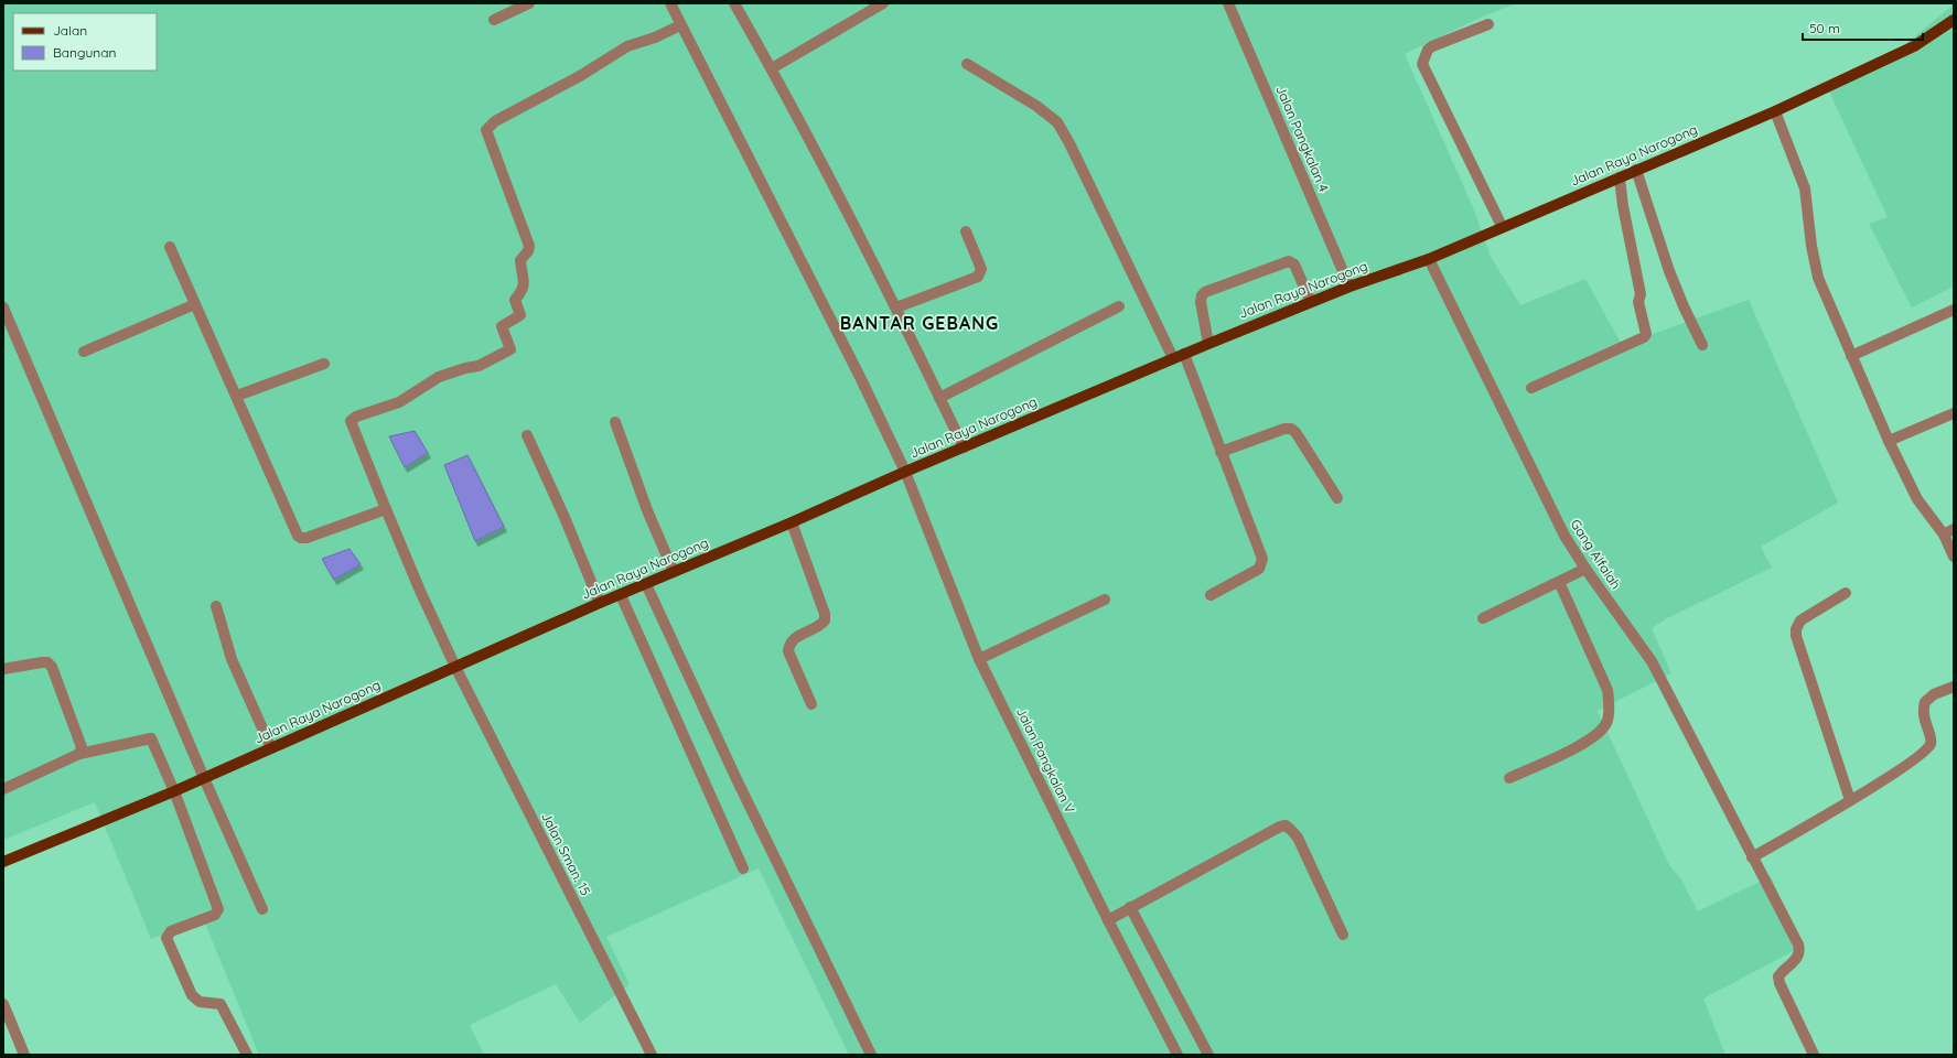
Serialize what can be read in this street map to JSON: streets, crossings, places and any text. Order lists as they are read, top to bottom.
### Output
{
  "streets": {
    "main road": ["Jalan Raya Narogong"],
    "street": [
      "Jalan Pangkalan 4",
      "Gang Alfalah",
      "Jalan Pangkalan V",
      "Jalan Sman. 15"
    ]
  },
  "crossings": [
    ["Jalan Pangkalan 4", "Jalan Raya Narogong"],
    ["Jalan Raya Narogong", "Gang Alfalah"],
    ["Jalan Raya Narogong", "Jalan Pangkalan V"],
    ["Jalan Raya Narogong", "Jalan Sman. 15"],
    ["Jalan Pangkalan V", "Jalan Sman. 15"]
  ],
  "districts": ["BANTAR GEBANG"],
  "legend": ["Jalan", "Bangunan"],
  "scale_bar": "50 m"
}
